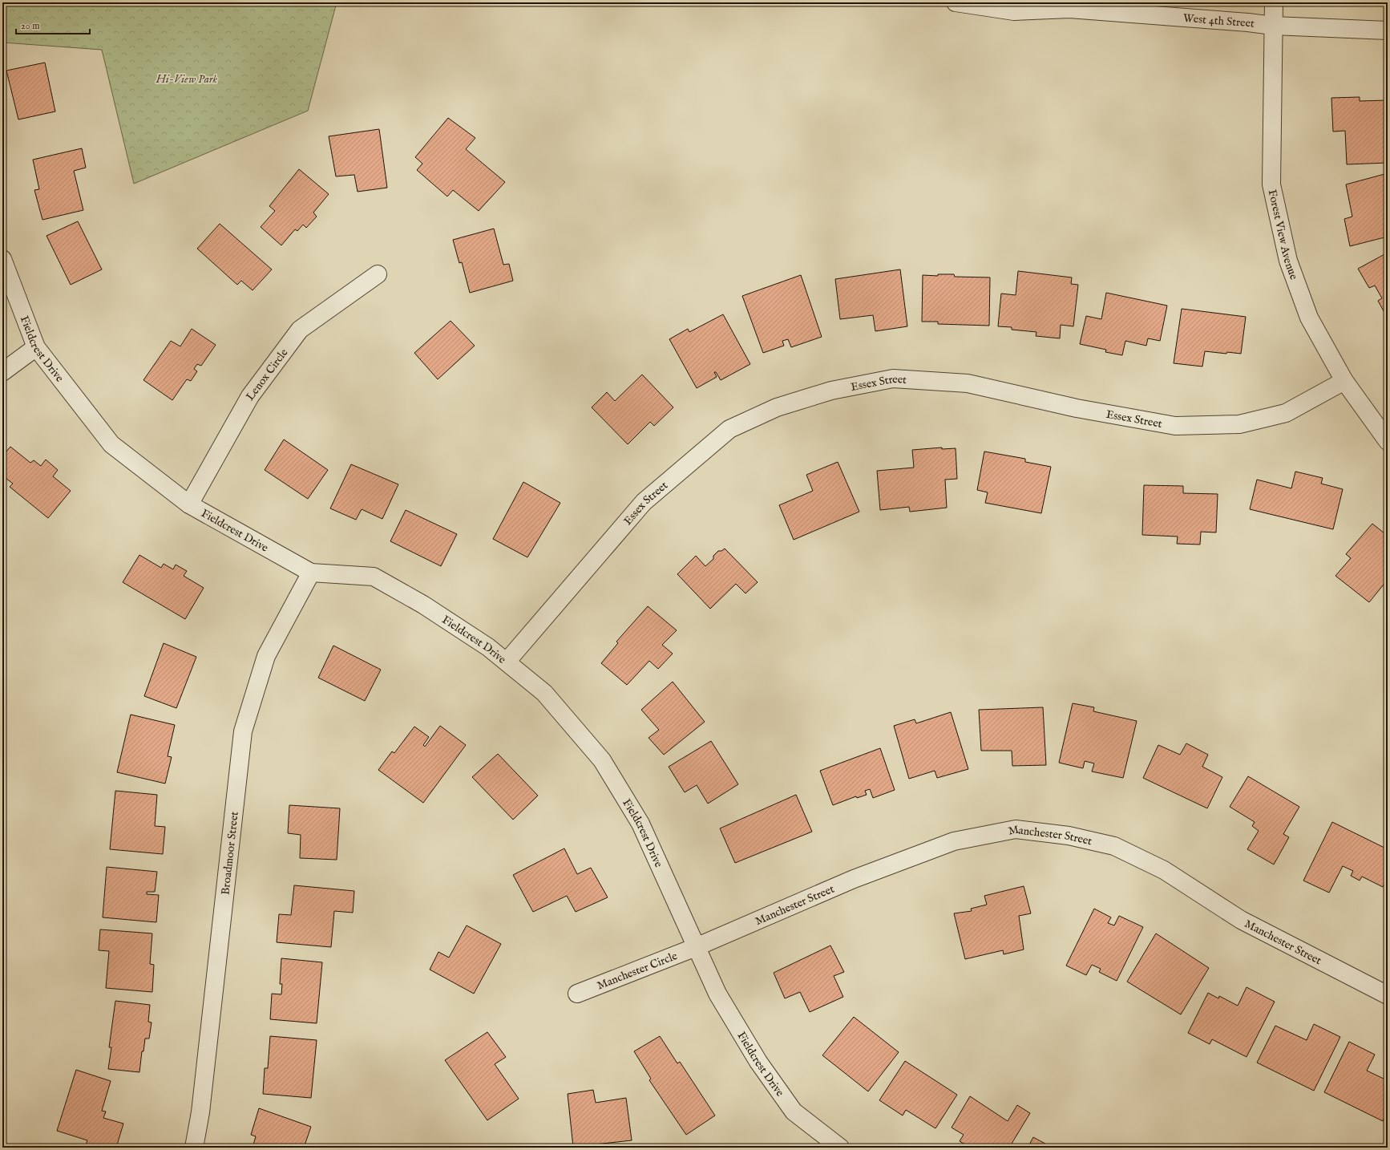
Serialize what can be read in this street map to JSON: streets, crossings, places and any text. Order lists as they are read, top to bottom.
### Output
{
  "streets": {
    "street": [
      "West 4th Street",
      "Forest View Avenue",
      "Fieldcrest Drive",
      "Lenox Circle",
      "Essex Street",
      "Manchester Street",
      "Broadmoor Street",
      "Manchester Circle"
    ]
  },
  "crossings": [
    ["West 4th Street", "Forest View Avenue"],
    ["Forest View Avenue", "Essex Street"],
    ["Fieldcrest Drive", "Lenox Circle"],
    ["Fieldcrest Drive", "Essex Street"],
    ["Fieldcrest Drive", "Manchester Street"],
    ["Fieldcrest Drive", "Broadmoor Street"],
    ["Fieldcrest Drive", "Manchester Circle"],
    ["Manchester Street", "Manchester Circle"]
  ],
  "parks": ["Hi-View Park"],
  "scale_bar": "20 m"
}
